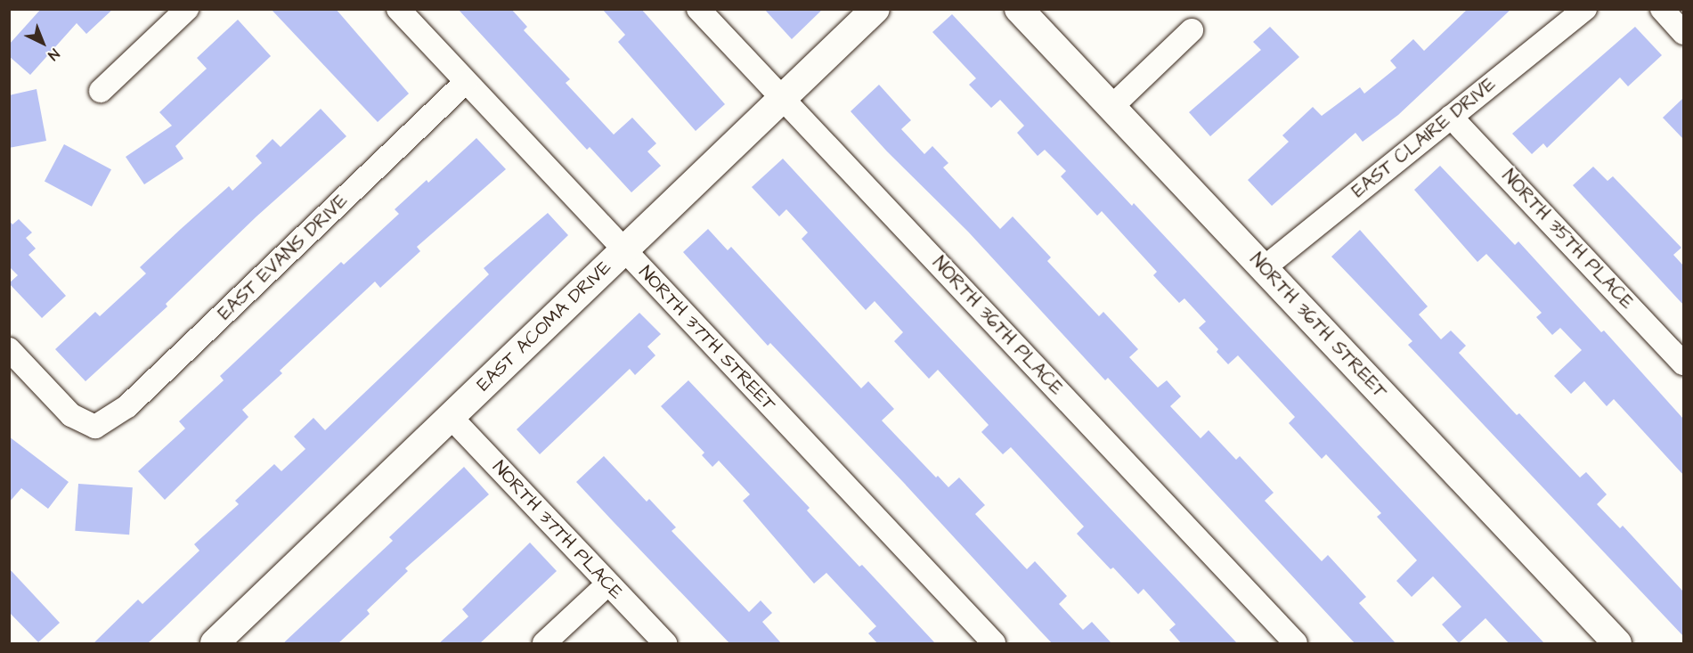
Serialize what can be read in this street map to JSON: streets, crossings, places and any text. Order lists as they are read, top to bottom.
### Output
{
  "streets": {
    "street": [
      "EAST CLAIRE DRIVE",
      "NORTH 35TH PLACE",
      "EAST EVANS DRIVE",
      "EAST ACOMA DRIVE",
      "NORTH 36TH PLACE",
      "NORTH 36TH STREET",
      "NORTH 37TH STREET",
      "NORTH 37TH PLACE"
    ]
  },
  "crossings": [
    ["EAST CLAIRE DRIVE", "NORTH 35TH PLACE"],
    ["EAST CLAIRE DRIVE", "NORTH 36TH STREET"],
    ["EAST EVANS DRIVE", "NORTH 37TH STREET"],
    ["EAST ACOMA DRIVE", "NORTH 36TH PLACE"],
    ["EAST ACOMA DRIVE", "NORTH 37TH STREET"],
    ["EAST ACOMA DRIVE", "NORTH 37TH PLACE"]
  ],
  "north": "bottom right"
}
